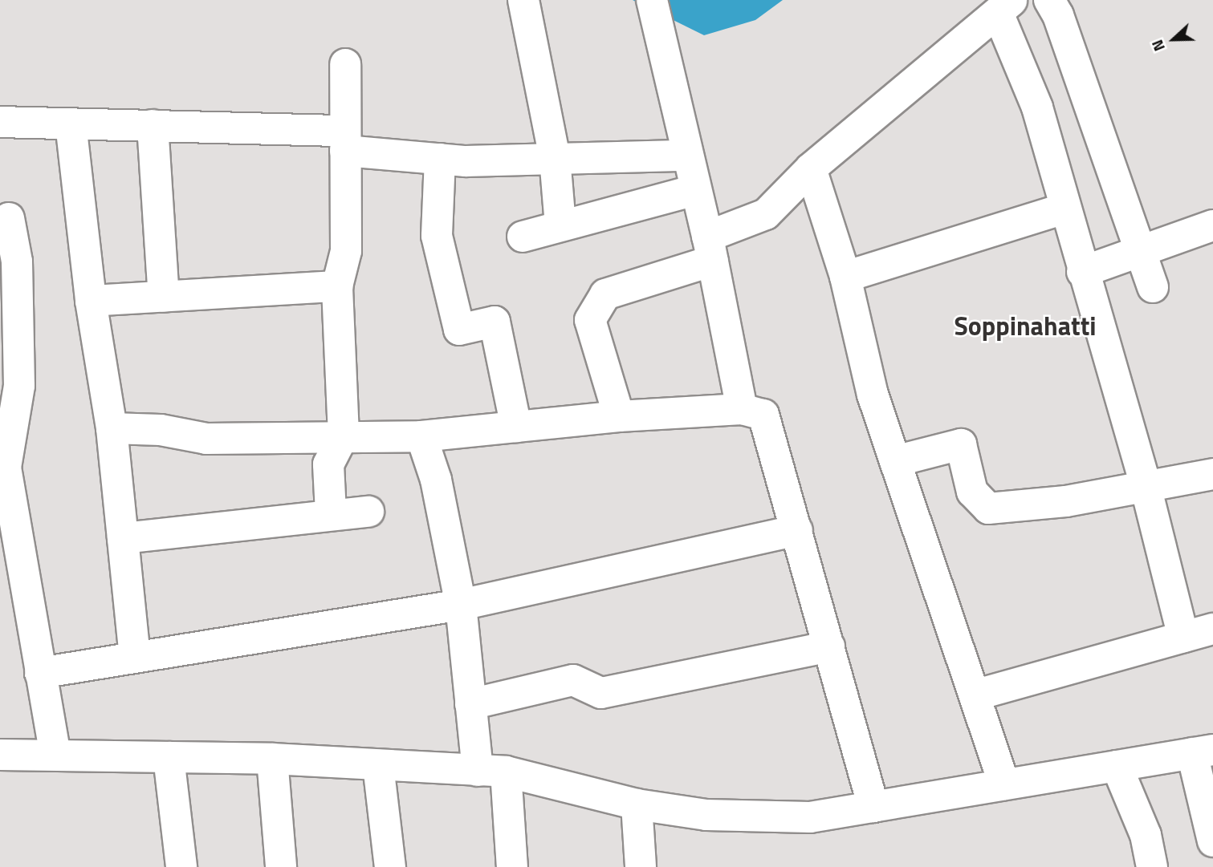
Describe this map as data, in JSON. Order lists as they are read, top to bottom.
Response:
{
  "districts": ["Soppinahatti"],
  "north": "left"
}
